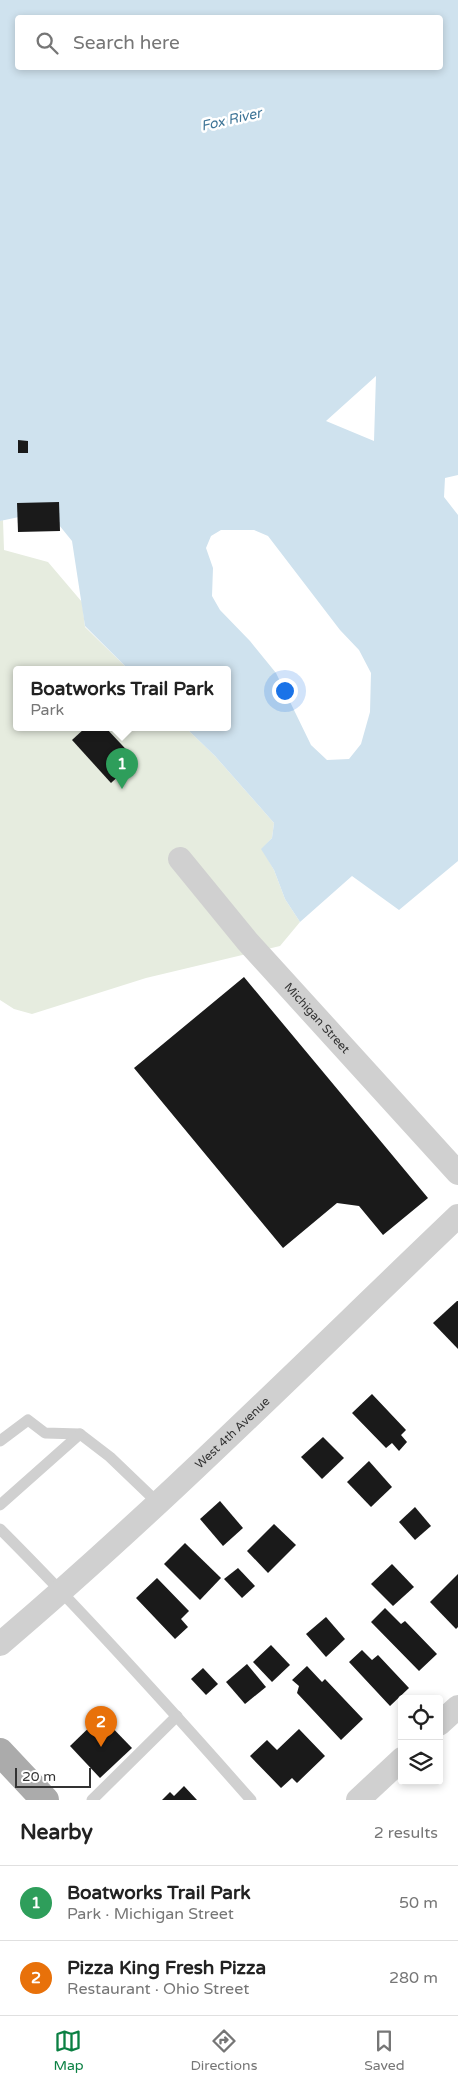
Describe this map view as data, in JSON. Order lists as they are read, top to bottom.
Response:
{
  "streets": {
    "street": ["Michigan Street", "West 4th Avenue"]
  },
  "water": ["Fox River"],
  "scale_bar": "20 m",
  "page": {
    "search": "Search here",
    "popup": ["Boatworks Trail Park", "Park"],
    "pins": ["1", "2"],
    "scale": "20 m",
    "heading": ["Nearby", "2 results"],
    "list": [
      {
        "mark": "1",
        "name": "Boatworks Trail Park",
        "note": "Park · Michigan Street",
        "value": "50 m"
      },
      {
        "mark": "2",
        "name": "Pizza King Fresh Pizza",
        "note": "Restaurant · Ohio Street",
        "value": "280 m"
      }
    ],
    "nav": ["Map", "Directions", "Saved"]
  }
}
